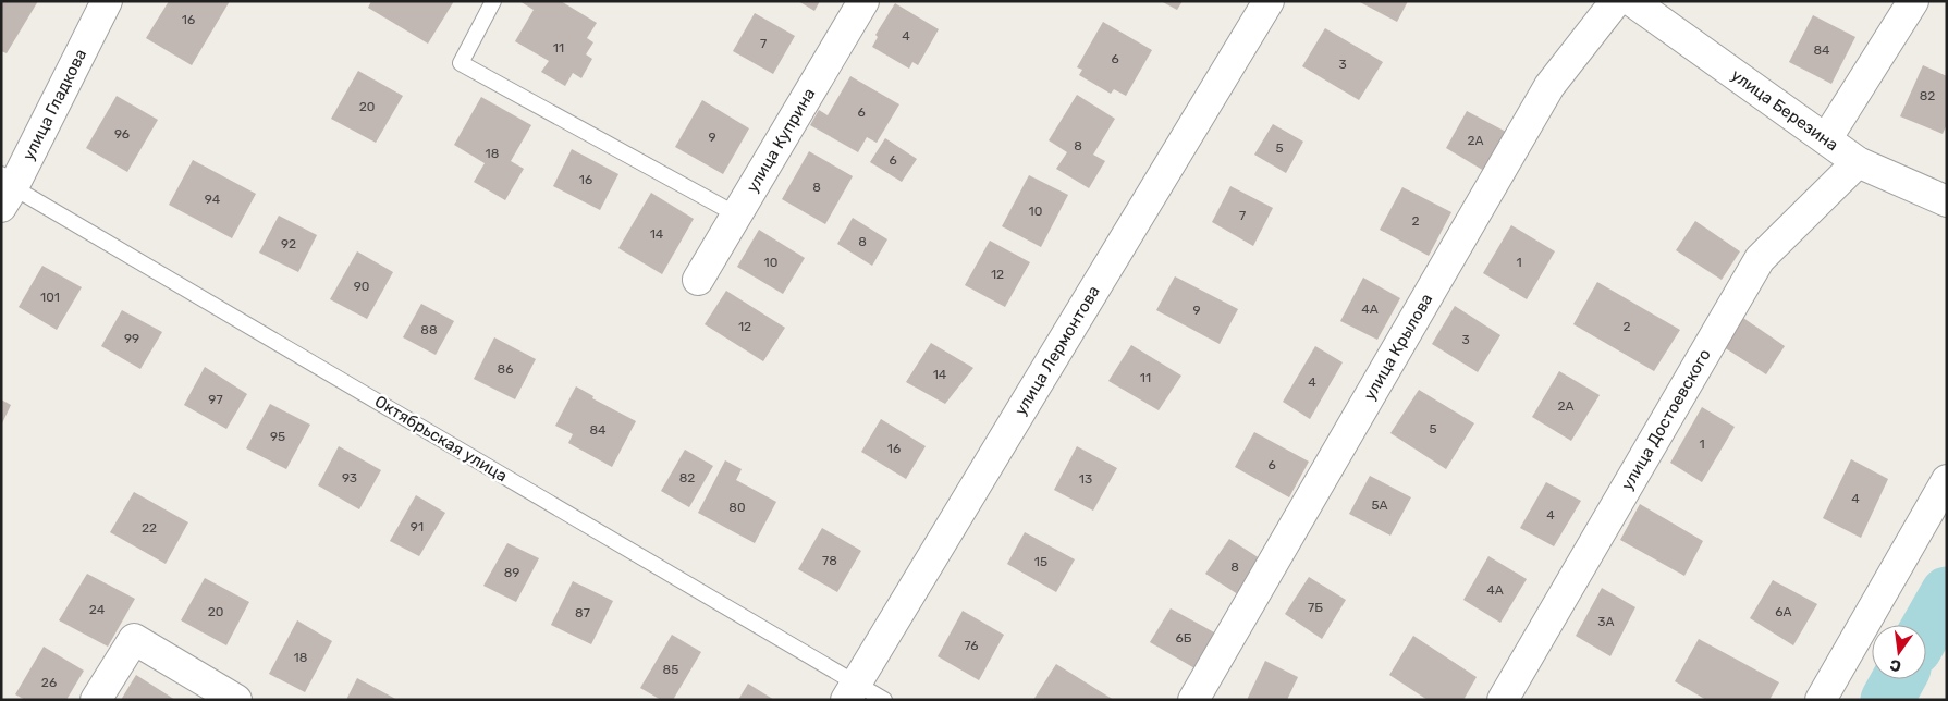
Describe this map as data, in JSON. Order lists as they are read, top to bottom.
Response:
{
  "streets": {
    "street": [
      "улица Гладкова",
      "улица Березина",
      "улица Куприна",
      "улица Крылова",
      "улица Лермонтова",
      "улица Достоевского"
    ],
    "lane": ["Октябрьская улица"]
  },
  "crossings": [
    ["улица Гладкова", "Октябрьская улица"],
    ["улица Березина", "улица Достоевского"],
    ["улица Лермонтова", "Октябрьская улица"]
  ],
  "house_numbers": [
    "16",
    "4",
    "7",
    "11",
    "84",
    "6",
    "3",
    "82",
    "20",
    "6",
    "96",
    "9",
    "2А",
    "8",
    "5",
    "18",
    "6",
    "16",
    "8",
    "94",
    "10",
    "7",
    "2",
    "14",
    "8",
    "92",
    "10",
    "1",
    "12",
    "90",
    "101",
    "4А",
    "9",
    "12",
    "2",
    "88",
    "99",
    "3",
    "86",
    "14",
    "11",
    "4",
    "97",
    "2А",
    "5",
    "84",
    "95",
    "1",
    "16",
    "6",
    "93",
    "82",
    "13",
    "4",
    "5А",
    "80",
    "4",
    "91",
    "22",
    "78",
    "15",
    "8",
    "89",
    "4А",
    "7Б",
    "24",
    "20",
    "6А",
    "87",
    "3А",
    "6Б",
    "76",
    "18",
    "85",
    "26"
  ],
  "north": "bottom"
}
